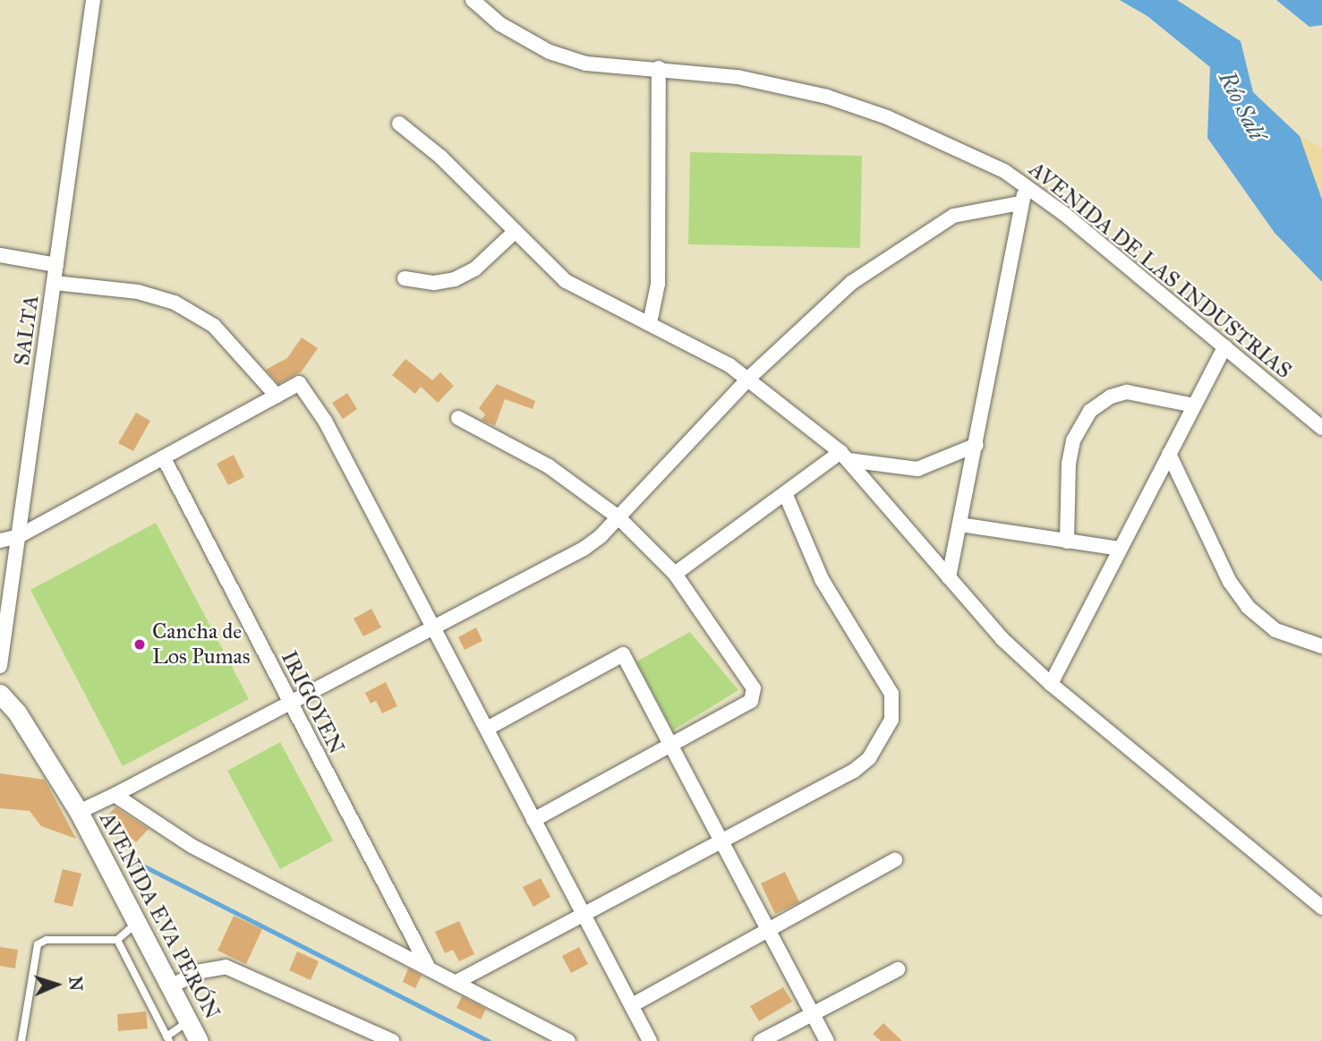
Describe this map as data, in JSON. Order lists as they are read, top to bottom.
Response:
{
  "streets": {
    "main road": ["AVENIDA EVA PERÓN"],
    "street": ["AVENIDA DE LAS INDUSTRIAS", "SALTA", "IRIGOYEN"]
  },
  "water": ["Río Salí"],
  "places": ["Cancha de Los Pumas"],
  "north": "right"
}
